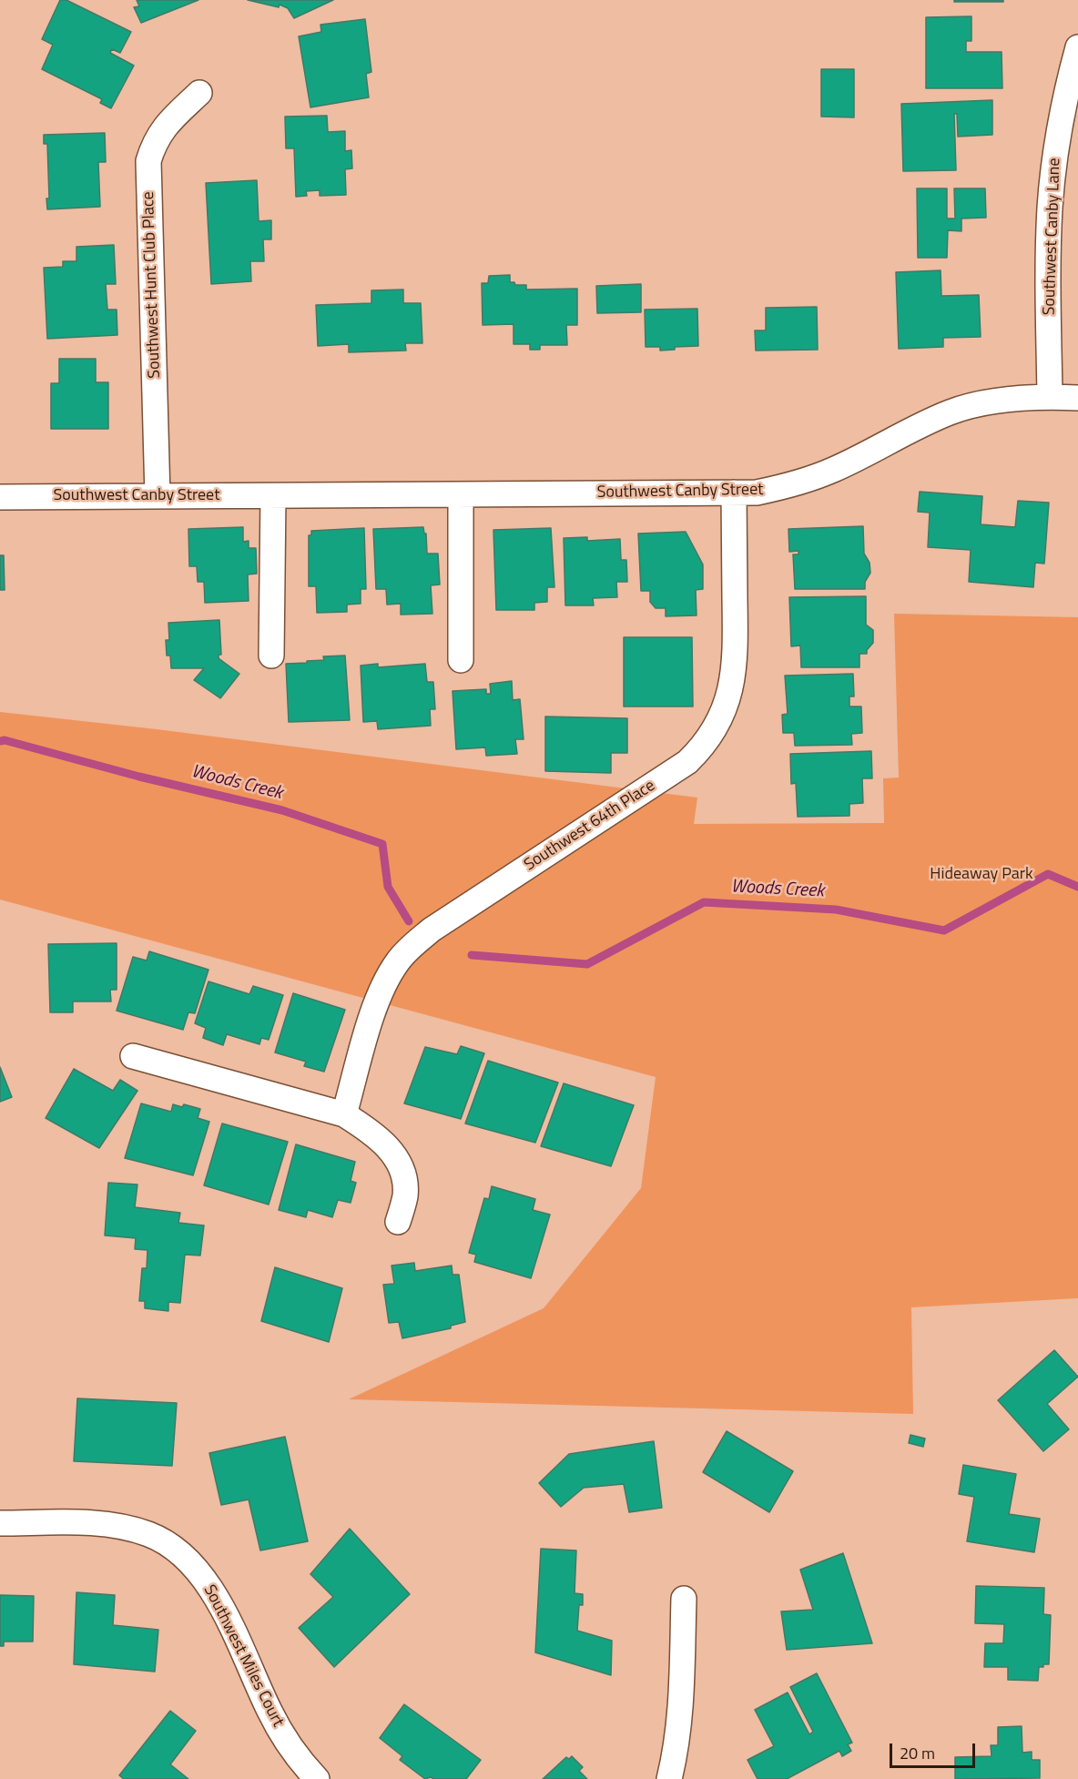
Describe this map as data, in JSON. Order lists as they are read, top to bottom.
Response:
{
  "streets": {
    "street": [
      "Southwest Canby Lane",
      "Southwest Hunt Club Place",
      "Southwest Canby Street",
      "Southwest 64th Place",
      "Southwest Miles Court"
    ]
  },
  "crossings": [
    ["Southwest Canby Lane", "Southwest Canby Street"],
    ["Southwest Hunt Club Place", "Southwest Canby Street"],
    ["Southwest Canby Street", "Southwest 64th Place"]
  ],
  "water": ["Woods Creek"],
  "parks": ["Hideaway Park"],
  "scale_bar": "20 m"
}
